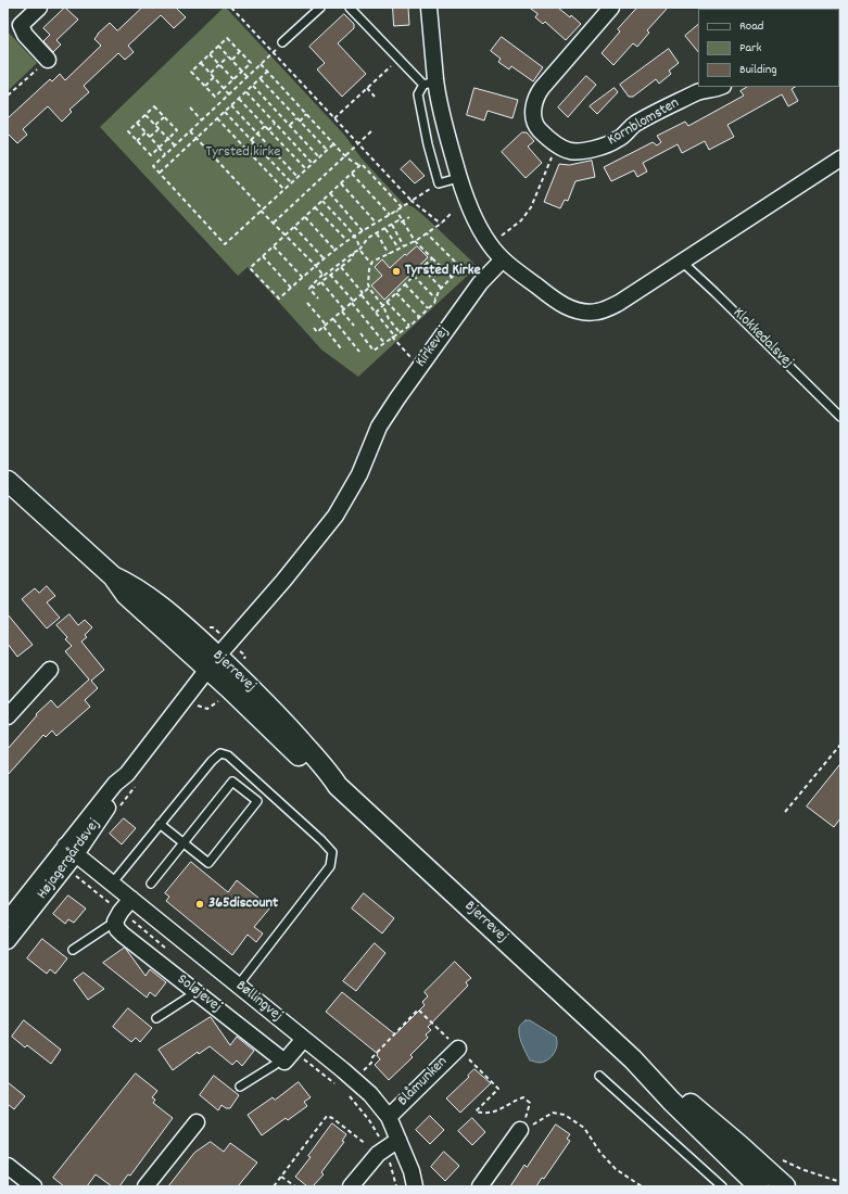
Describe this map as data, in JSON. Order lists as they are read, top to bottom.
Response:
{
  "streets": {
    "street": [
      "Kornblomsten",
      "Kirkevej",
      "Bjerrevej",
      "Højagergårdsvej",
      "Soløjevej",
      "Bøllingvej",
      "Blåmunken"
    ],
    "lane": ["Klokkedalsvej"]
  },
  "crossings": [
    ["Kirkevej", "Bjerrevej"],
    ["Kirkevej", "Højagergårdsvej"],
    ["Bjerrevej", "Højagergårdsvej"],
    ["Højagergårdsvej", "Bøllingvej"],
    ["Bøllingvej", "Blåmunken"]
  ],
  "parks": ["Tyrsted kirke"],
  "places": ["Tyrsted Kirke", "365discount"],
  "legend": ["Road", "Park", "Building"]
}
